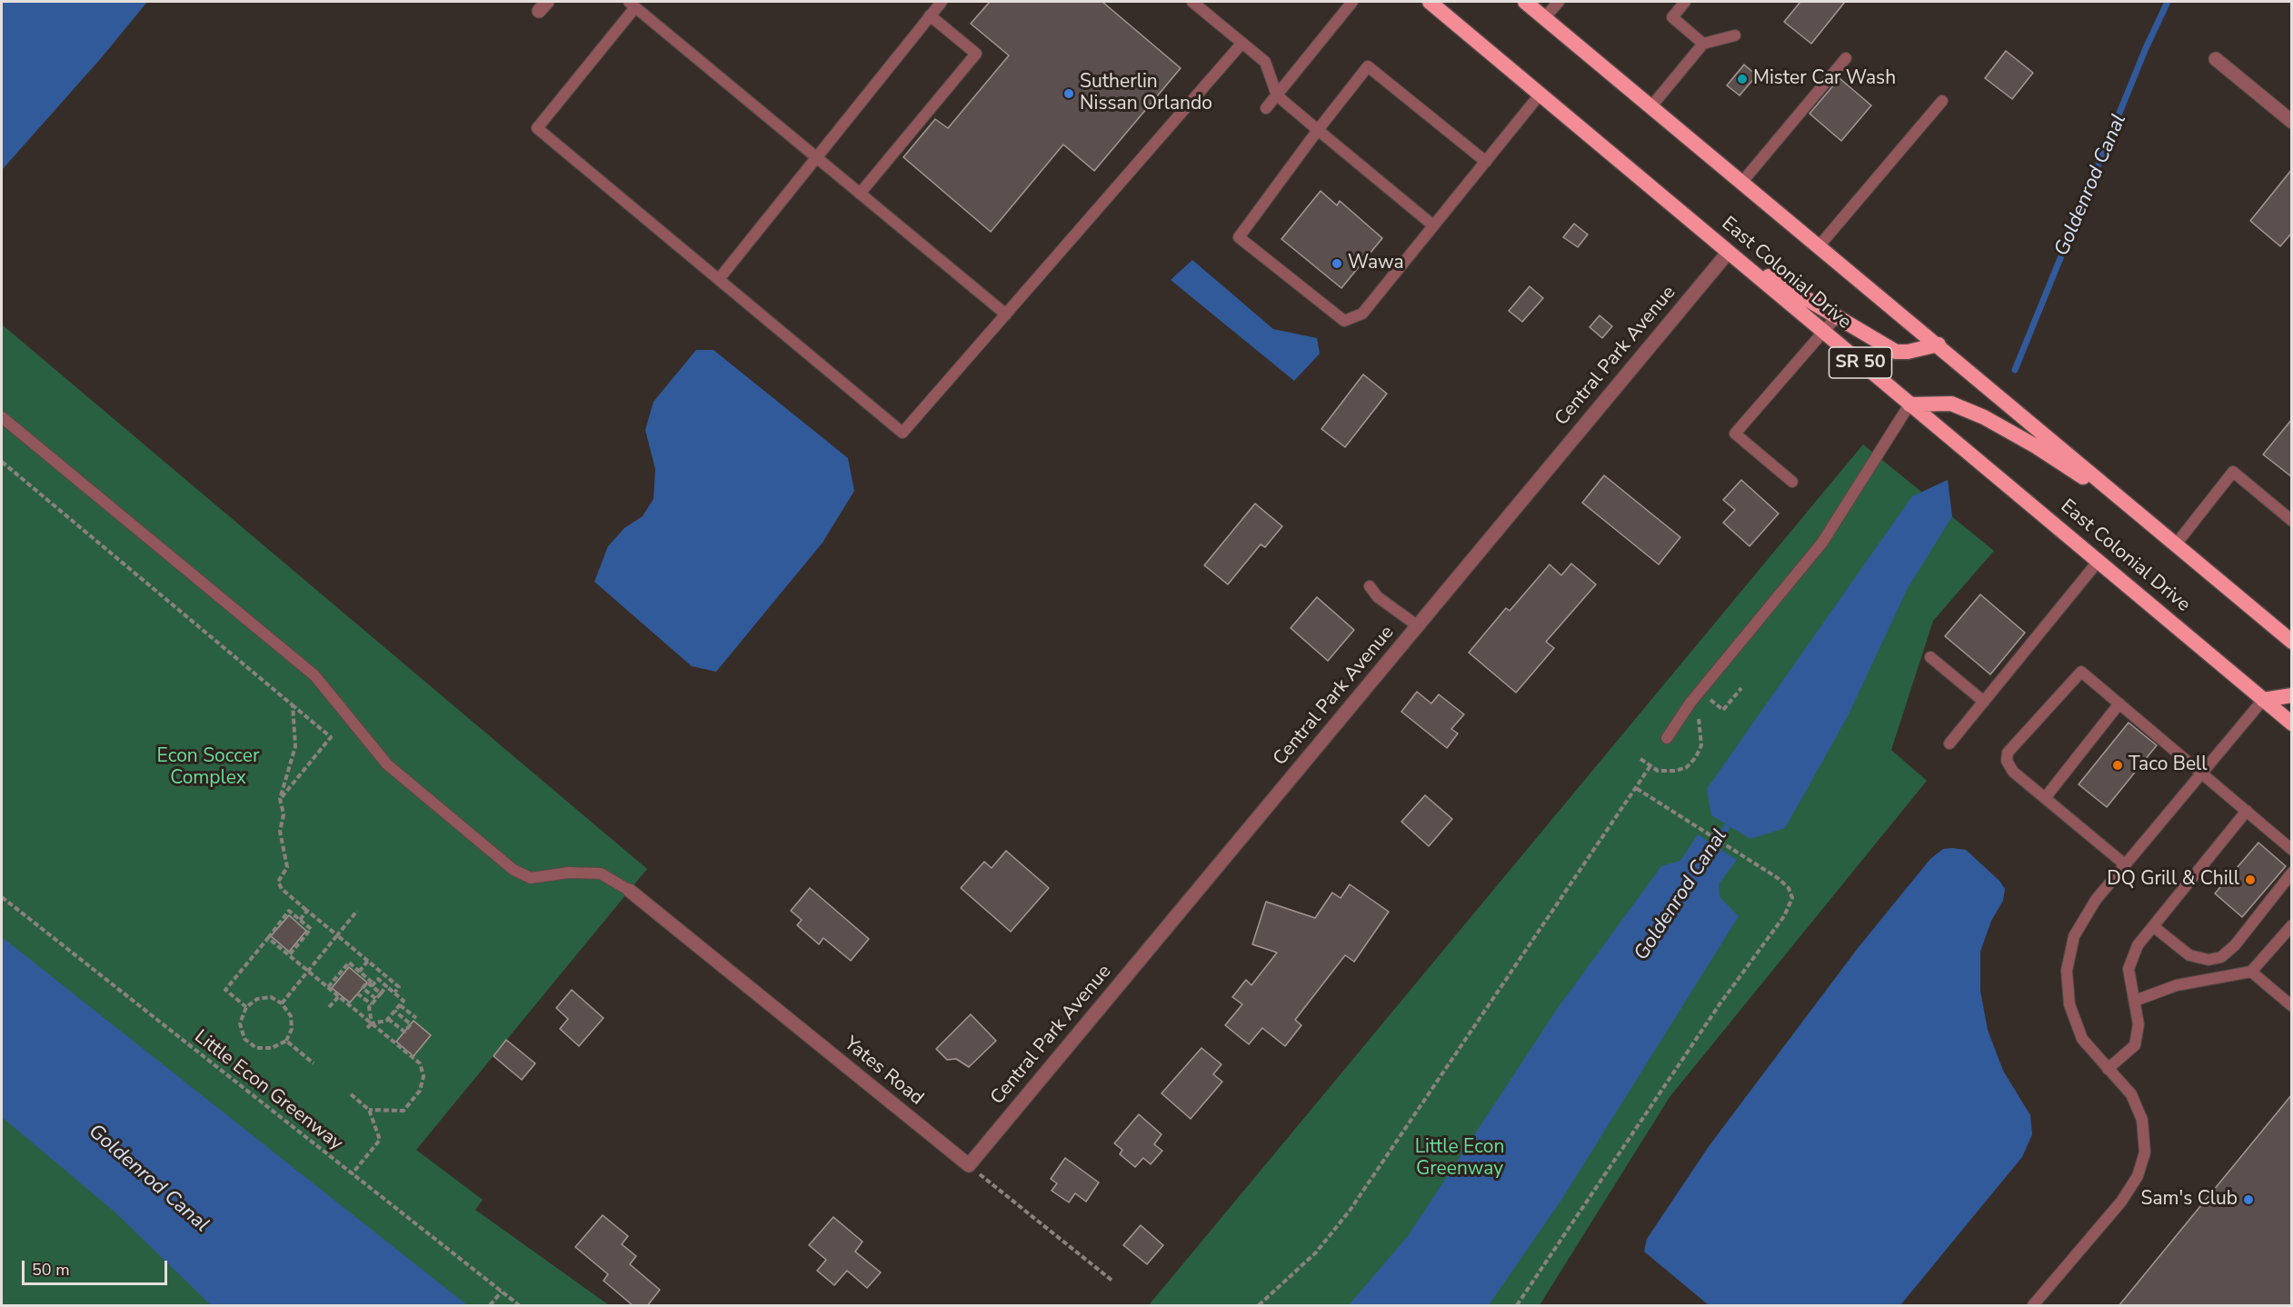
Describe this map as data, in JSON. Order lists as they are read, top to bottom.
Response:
{
  "streets": {
    "highway": ["East Colonial Drive", "SR 50"],
    "street": ["Central Park Avenue", "Yates Road"],
    "path": ["Little Econ Greenway"]
  },
  "crossings": [
    ["East Colonial Drive", "Central Park Avenue"],
    ["Central Park Avenue", "Yates Road"]
  ],
  "water": ["Goldenrod Canal"],
  "parks": ["Econ Soccer Complex", "Little Econ Greenway"],
  "places": [
    "Mister Car Wash",
    "Sutherlin Nissan Orlando",
    "Wawa",
    "Taco Bell",
    "DQ Grill & Chill",
    "Sam's Club"
  ],
  "scale_bar": "50 m"
}
